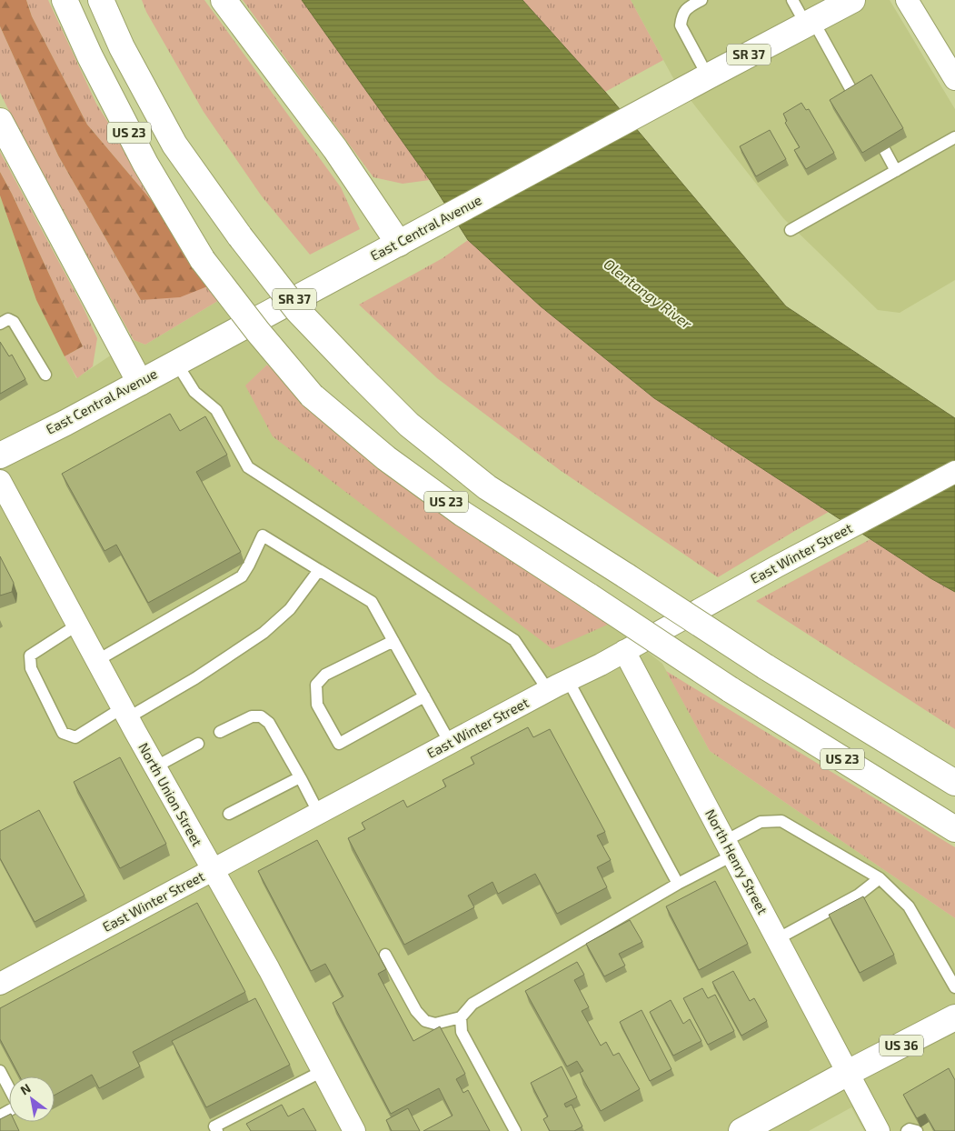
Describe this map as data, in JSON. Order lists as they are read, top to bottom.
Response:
{
  "streets": {
    "highway": [
      "SR 37",
      "US 23",
      "East Central Avenue",
      "US 36"
    ],
    "street": ["East Winter Street", "North Union Street", "North Henry Street"]
  },
  "crossings": [
    ["East Winter Street", "North Union Street"],
    ["East Winter Street", "North Henry Street"],
    ["North Henry Street", "US 36"]
  ],
  "water": ["Olentangy River"],
  "north": "top left"
}
